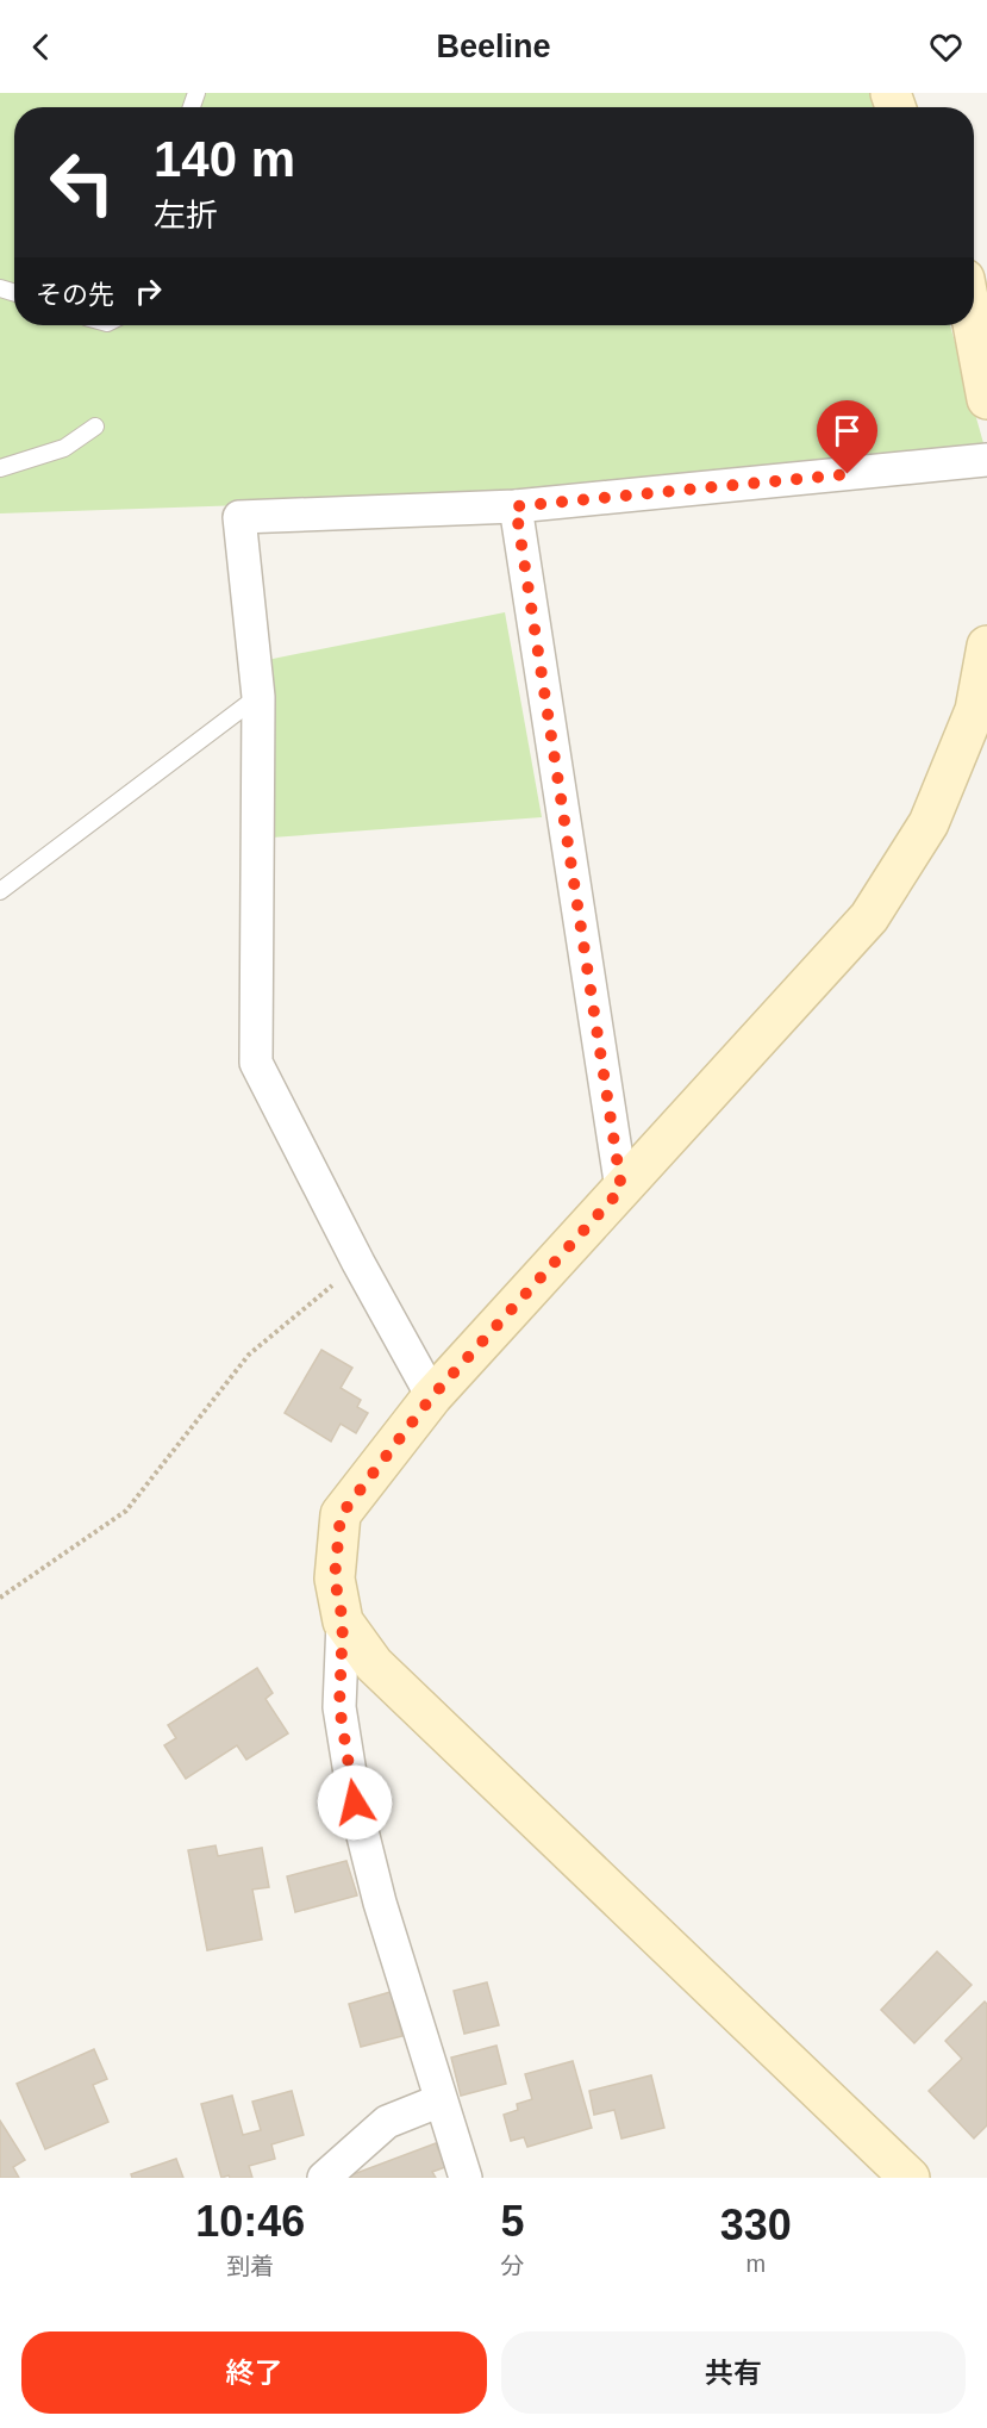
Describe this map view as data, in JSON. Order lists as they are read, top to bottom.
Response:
{
  "page": {
    "header": "Beeline",
    "turn": ["140 m", "左折"],
    "then": "その先",
    "eta": [
      "10:46",
      "到着",
      "5",
      "分",
      "330",
      "m"
    ],
    "buttons": ["終了", "共有"]
  }
}
